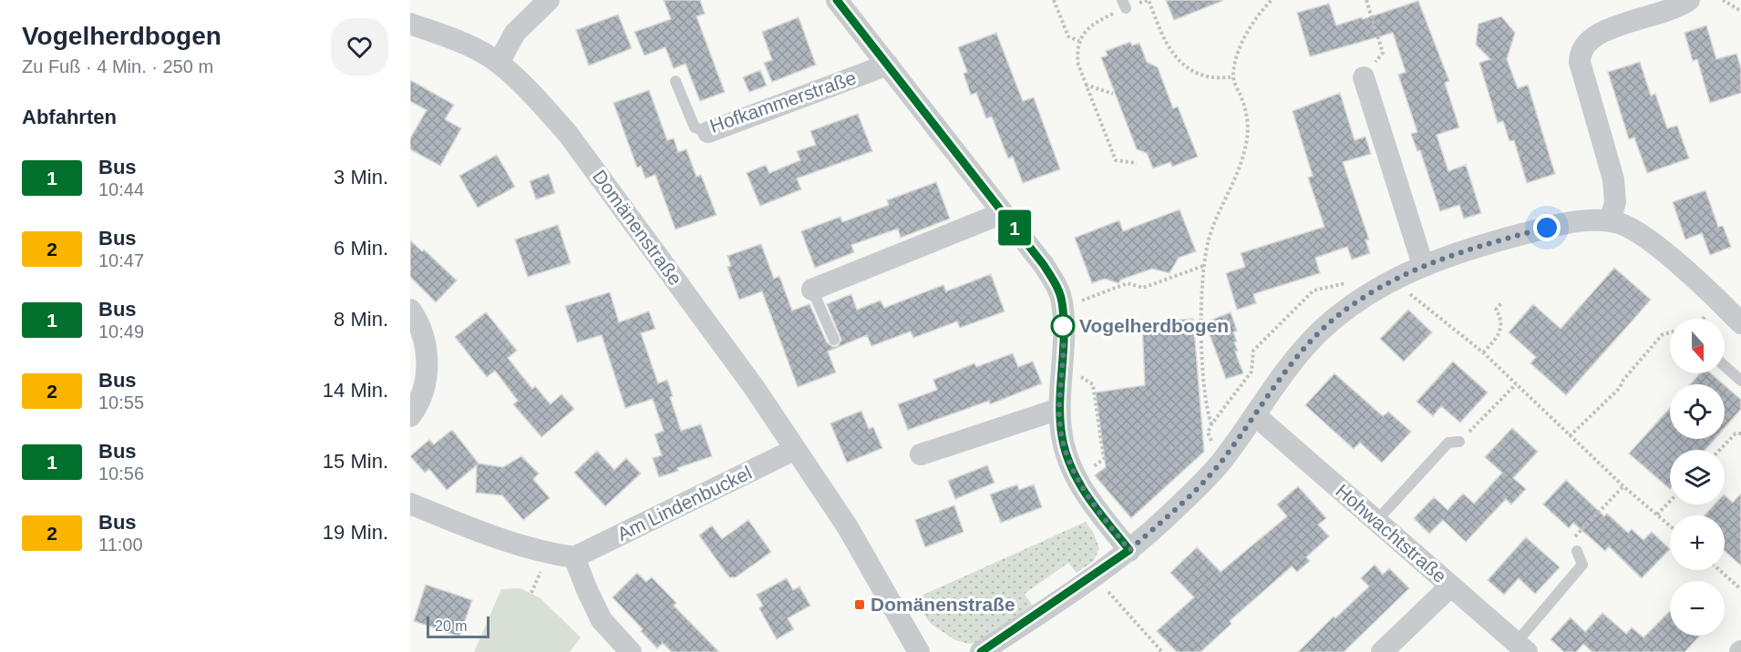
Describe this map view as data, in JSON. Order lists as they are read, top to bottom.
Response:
{
  "streets": {
    "street": [
      "Hofkammerstraße",
      "Domänenstraße",
      "Am Lindenbuckel",
      "Hohwachtstraße"
    ]
  },
  "crossings": [
    ["Domänenstraße", "Am Lindenbuckel"]
  ],
  "places": {
    "other": ["Vogelherdbogen"],
    "transit": ["Domänenstraße"]
  },
  "lines": ["bus line 1"],
  "scale_bar": "20 m",
  "north": "bottom",
  "page": {
    "heading": [
      ["Vogelherdbogen", "Zu Fuß · 4 Min. · 250 m"],
      "Abfahrten"
    ],
    "on_map": "1",
    "list": [
      {
        "mark": "1",
        "name": "Bus",
        "note": "10:44",
        "value": "3 Min."
      },
      {
        "mark": "2",
        "name": "Bus",
        "note": "10:47",
        "value": "6 Min."
      },
      {
        "mark": "1",
        "name": "Bus",
        "note": "10:49",
        "value": "8 Min."
      },
      {
        "mark": "2",
        "name": "Bus",
        "note": "10:55",
        "value": "14 Min."
      },
      {
        "mark": "1",
        "name": "Bus",
        "note": "10:56",
        "value": "15 Min."
      },
      {
        "mark": "2",
        "name": "Bus",
        "note": "11:00",
        "value": "19 Min."
      }
    ],
    "map_buttons": ["+", "−"],
    "scale": "20 m"
  }
}
